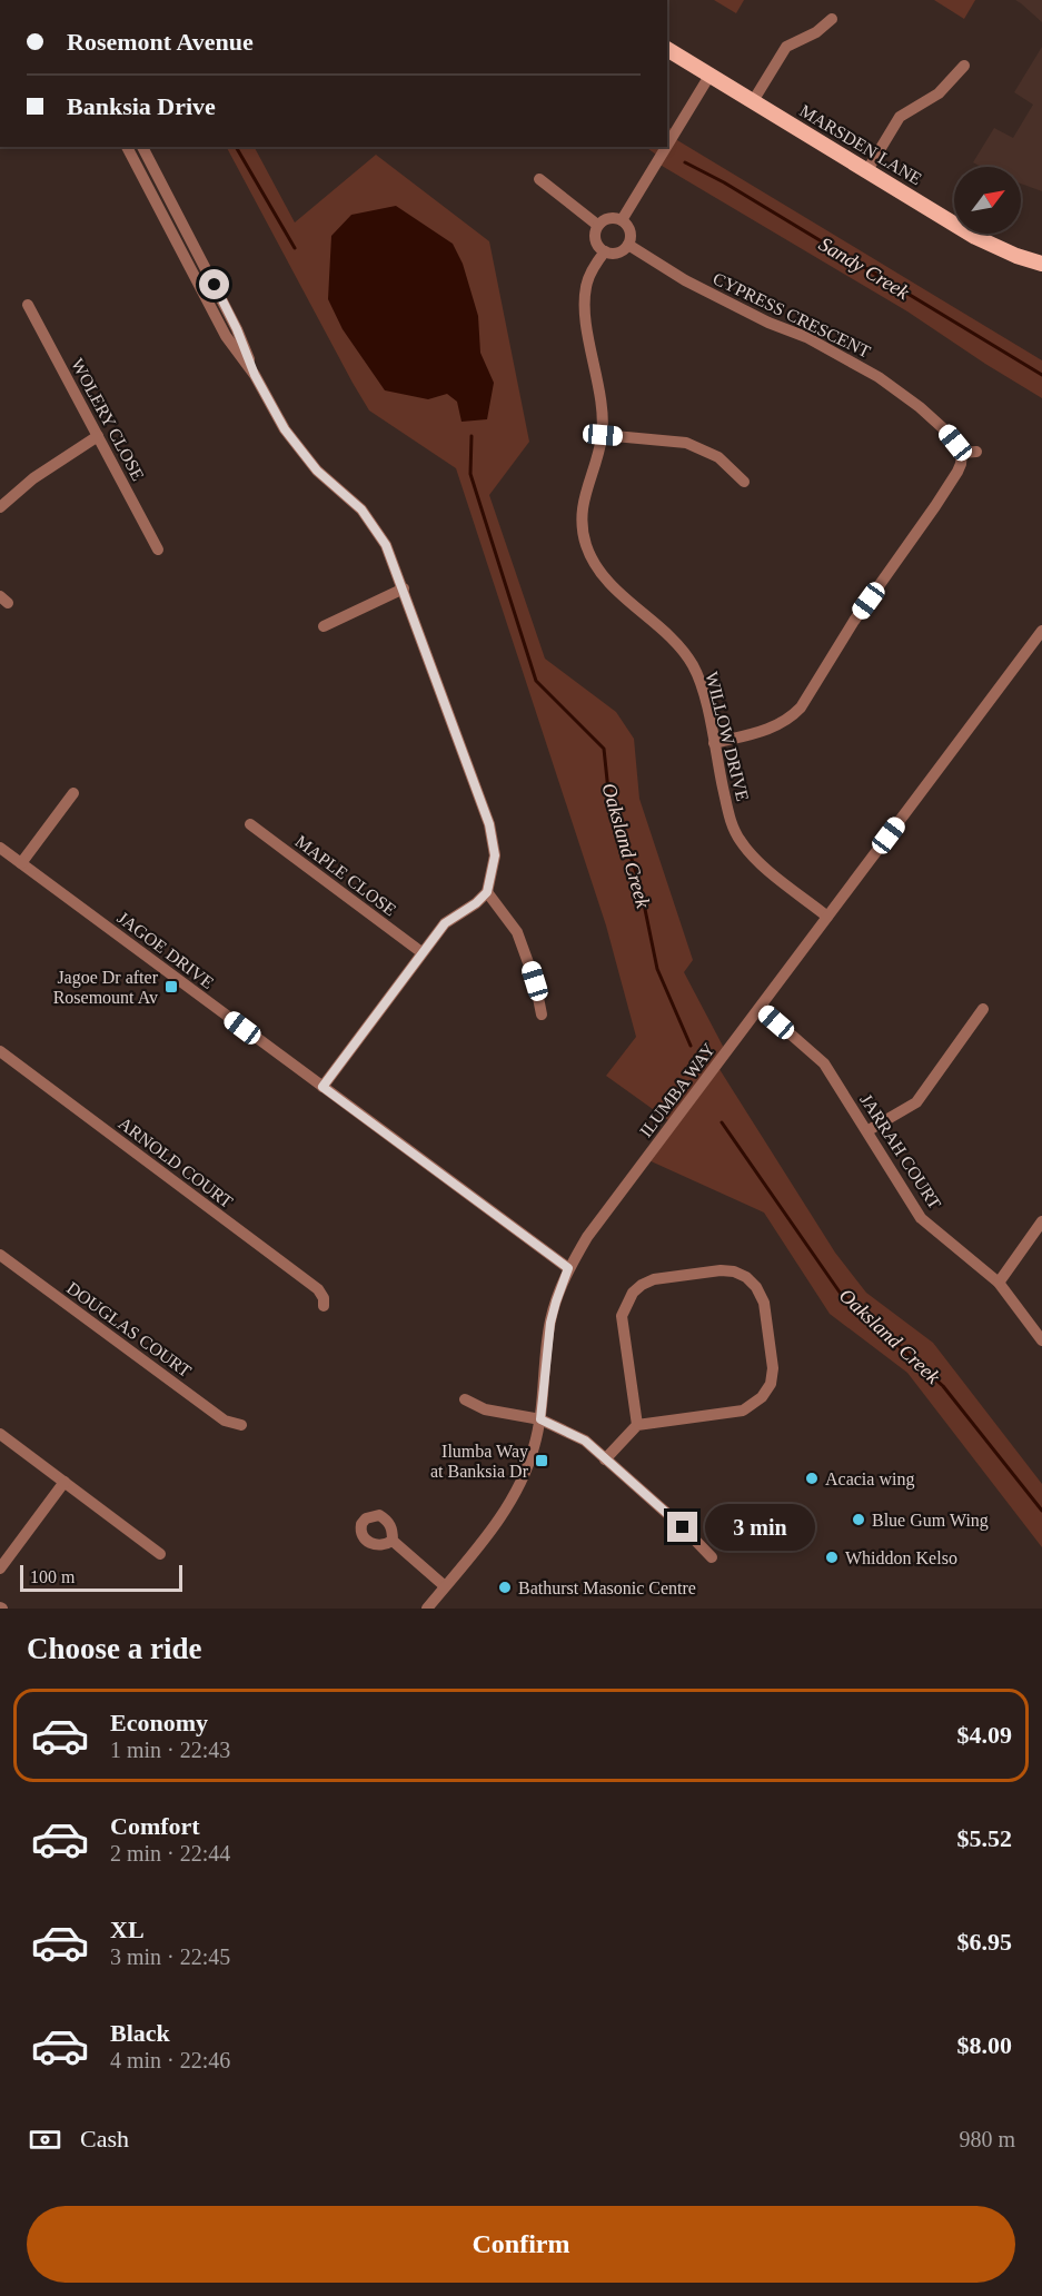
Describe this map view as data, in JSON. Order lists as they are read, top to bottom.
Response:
{
  "streets": {
    "main road": ["MARSDEN LANE"],
    "street": [
      "CYPRESS CRESCENT",
      "WOLERY CLOSE",
      "WILLOW DRIVE",
      "MAPLE CLOSE",
      "JAGOE DRIVE",
      "ILUMBA WAY",
      "JARRAH COURT",
      "ARNOLD COURT",
      "DOUGLAS COURT"
    ]
  },
  "crossings": [
    ["CYPRESS CRESCENT", "WILLOW DRIVE"],
    ["WILLOW DRIVE", "ILUMBA WAY"],
    ["JAGOE DRIVE", "ILUMBA WAY"],
    ["ILUMBA WAY", "JARRAH COURT"]
  ],
  "water": ["Sandy Creek", "Oaksland Creek"],
  "places": {
    "transit": ["Jagoe Dr after Rosemount Av", "Ilumba Way at Banksia Dr"],
    "other": [
      "Acacia wing",
      "Blue Gum Wing",
      "Whiddon Kelso",
      "Bathurst Masonic Centre"
    ]
  },
  "scale_bar": "100 m",
  "north": "top right",
  "page": {
    "banner": ["Rosemont Avenue", "Banksia Drive"],
    "bubble": "3 min",
    "scale": "100 m",
    "heading": "Choose a ride",
    "list": [
      {
        "name": "Economy",
        "note": "1 min · 22:43",
        "value": "$4.09"
      },
      {
        "name": "Comfort",
        "note": "2 min · 22:44",
        "value": "$5.52"
      },
      {
        "name": "XL",
        "note": "3 min · 22:45",
        "value": "$6.95"
      },
      {
        "name": "Black",
        "note": "4 min · 22:46",
        "value": "$8.00"
      }
    ],
    "pay": ["Cash", "980 m"],
    "buttons": "Confirm"
  }
}
